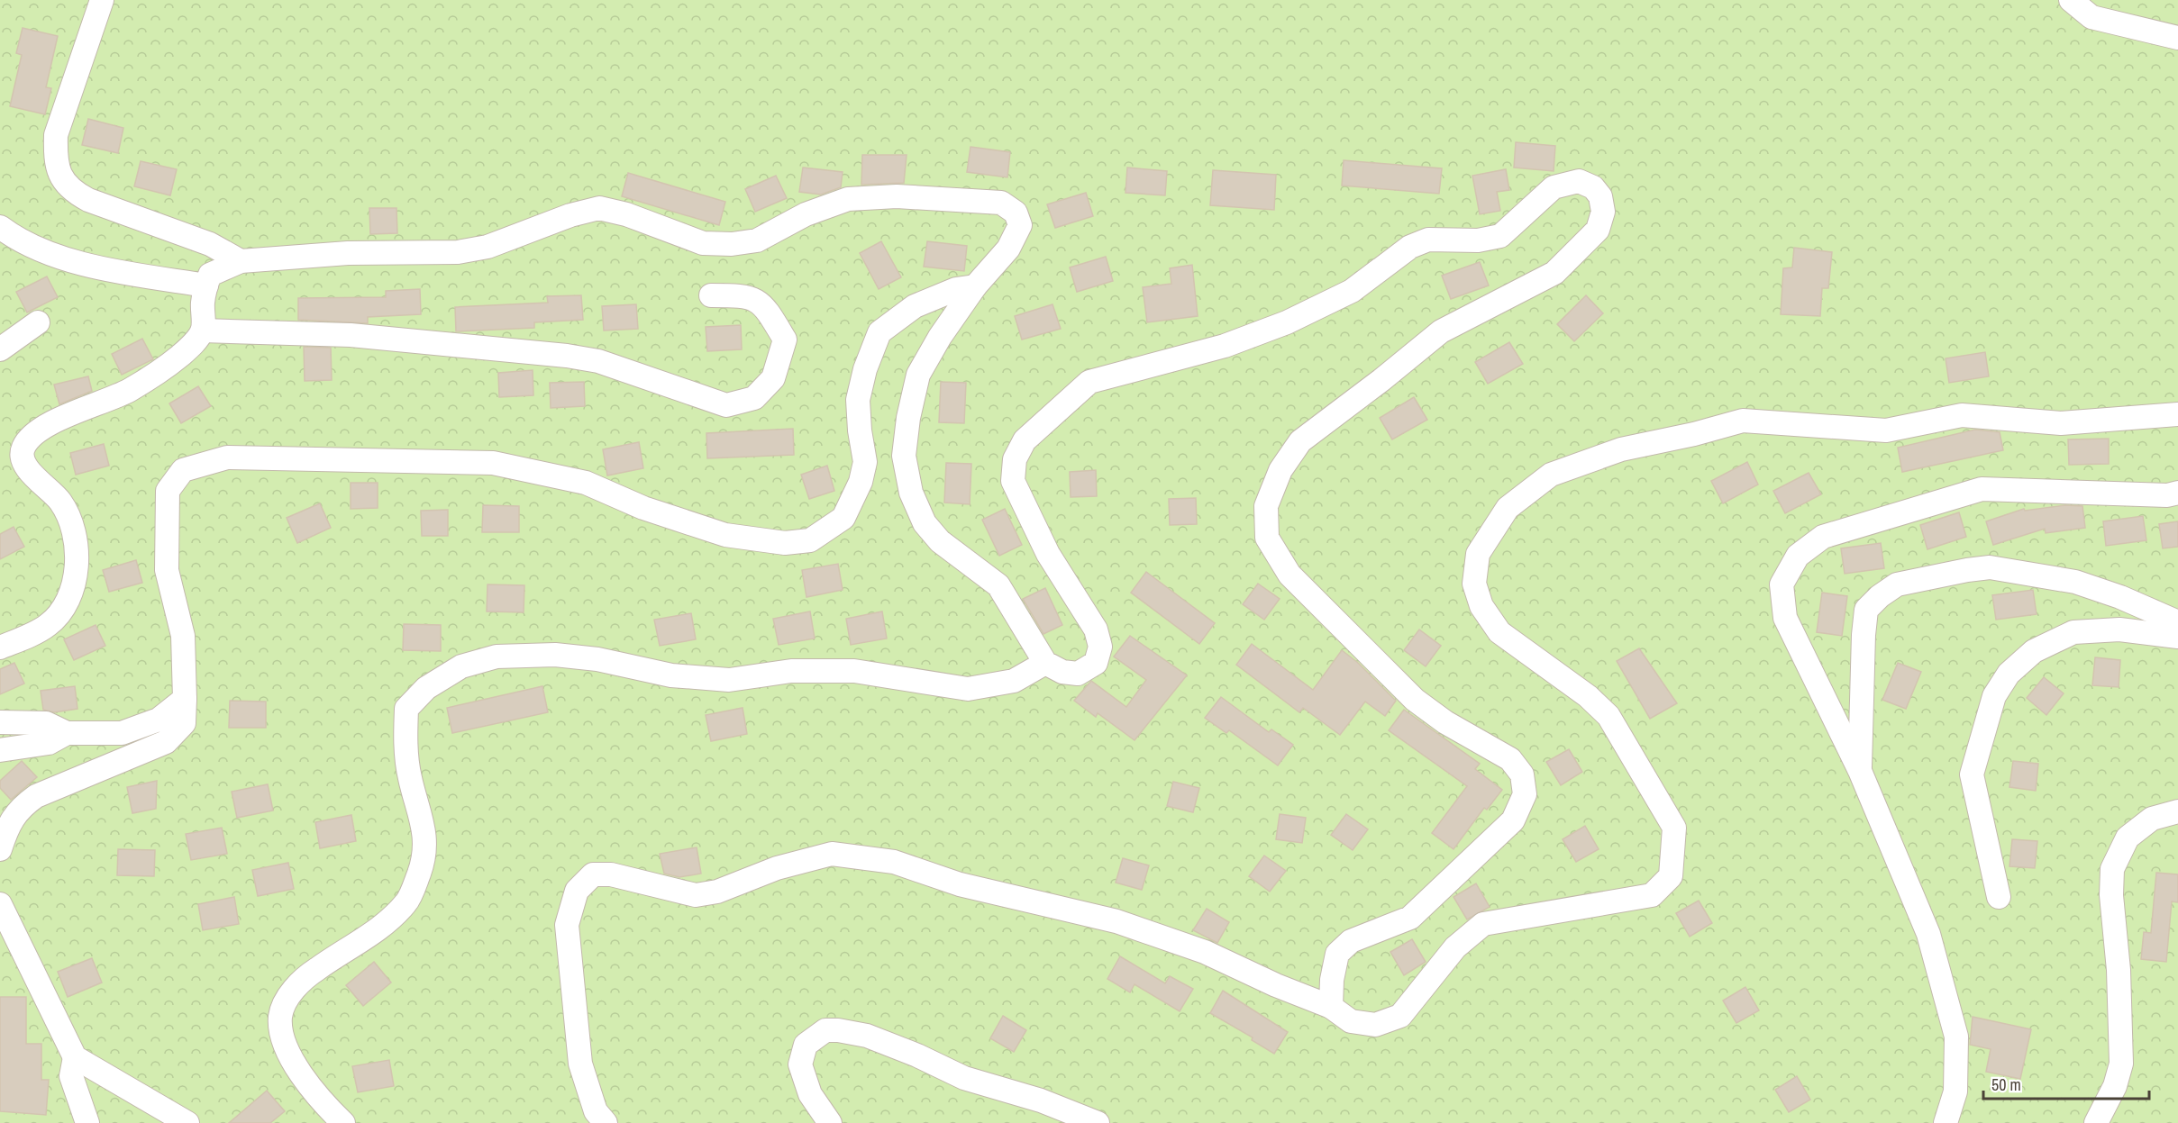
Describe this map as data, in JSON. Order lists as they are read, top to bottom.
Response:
{
  "scale_bar": "50 m"
}
